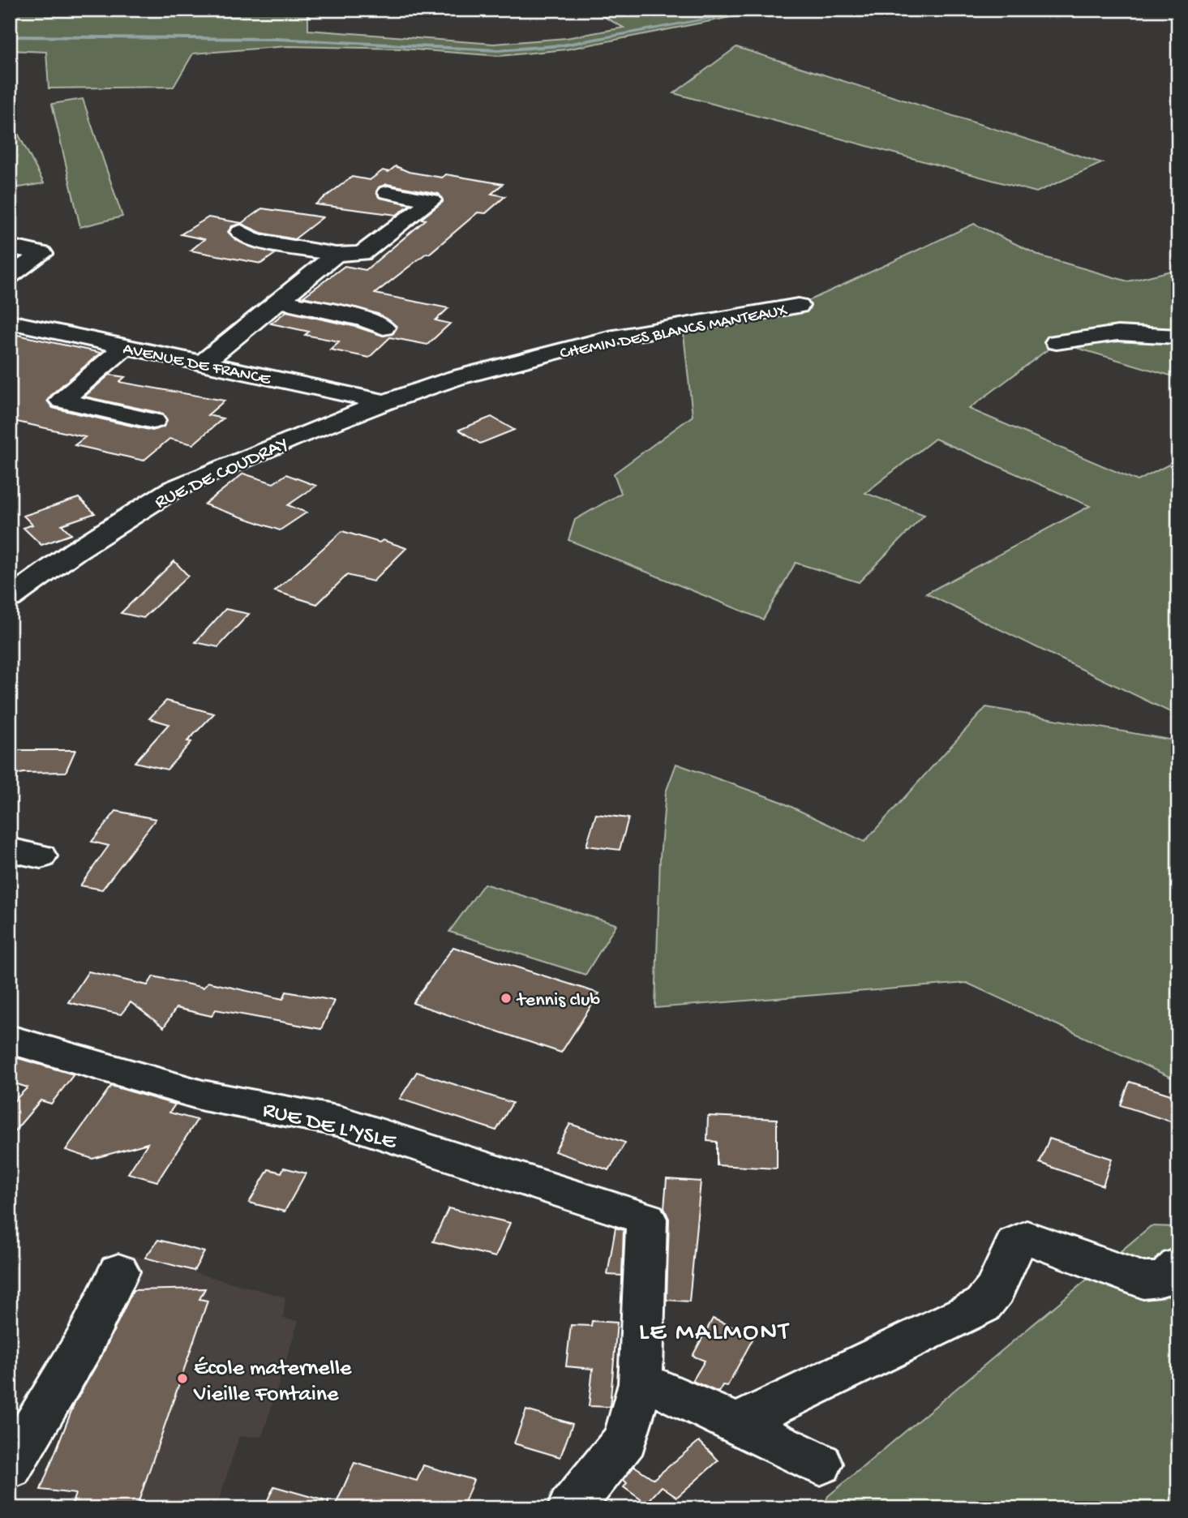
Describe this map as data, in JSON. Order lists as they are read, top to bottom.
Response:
{
  "streets": {
    "street": [
      "CHEMIN DES BLANCS MANTEAUX",
      "AVENUE DE FRANCE",
      "RUE DE COUDRAY",
      "RUE DE L'YSLE"
    ]
  },
  "crossings": [
    ["CHEMIN DES BLANCS MANTEAUX", "AVENUE DE FRANCE"],
    ["CHEMIN DES BLANCS MANTEAUX", "RUE DE COUDRAY"],
    ["AVENUE DE FRANCE", "RUE DE COUDRAY"]
  ],
  "districts": ["LE MALMONT"],
  "places": ["tennis club", "École maternelle Vieille Fontaine"]
}
